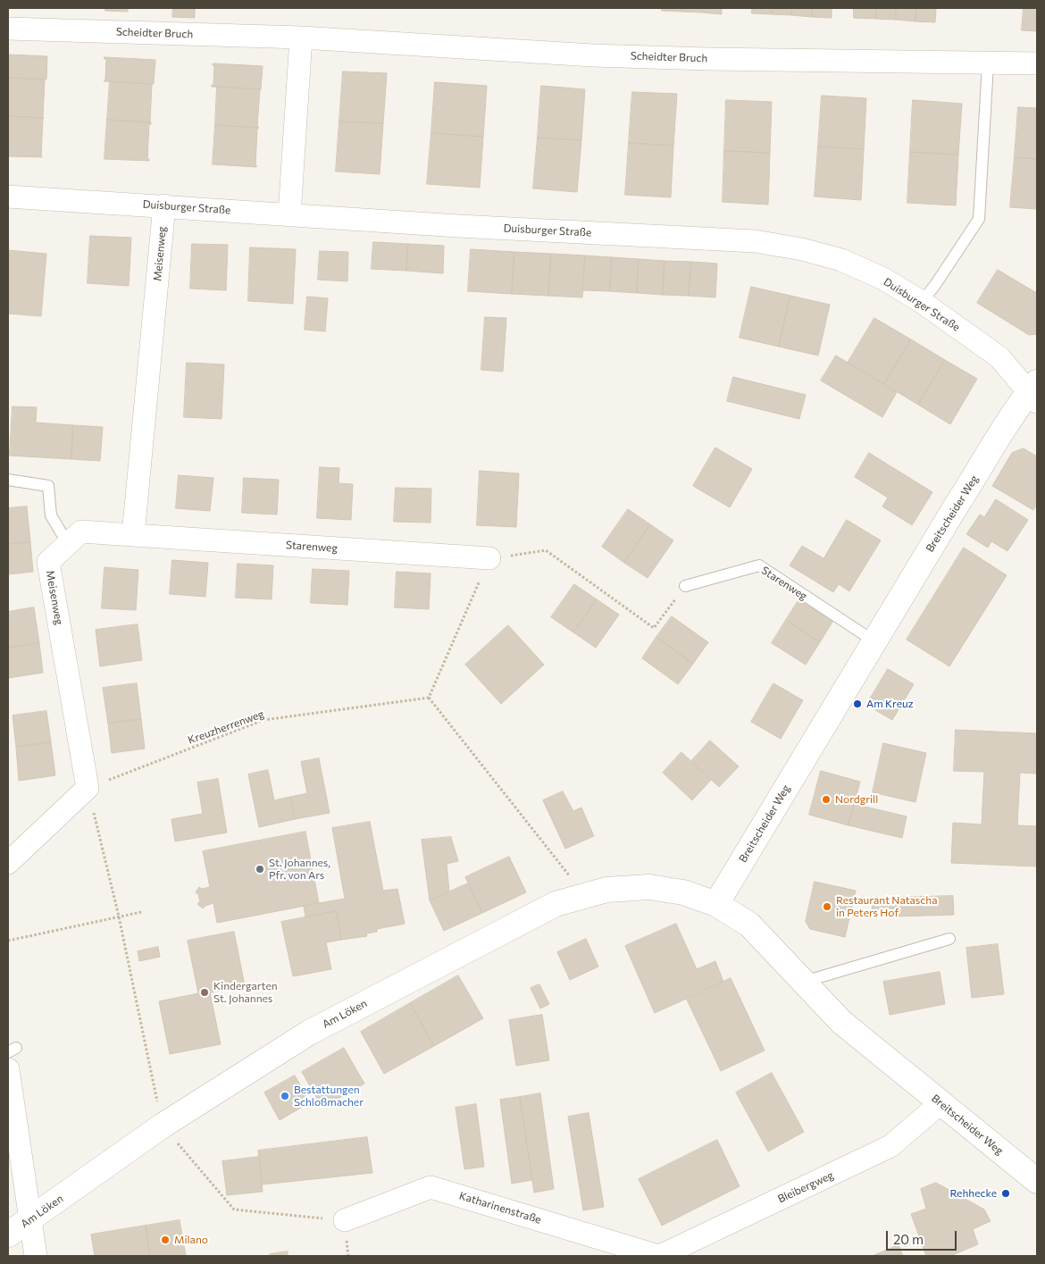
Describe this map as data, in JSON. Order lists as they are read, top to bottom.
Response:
{
  "streets": {
    "street": [
      "Scheidter Bruch",
      "Duisburger Straße",
      "Meisenweg",
      "Breitscheider Weg",
      "Starenweg",
      "Am Löken",
      "Bleibergweg",
      "Katharinenstraße"
    ],
    "path": ["Kreuzherrenweg"]
  },
  "crossings": [
    ["Duisburger Straße", "Meisenweg"],
    ["Duisburger Straße", "Breitscheider Weg"],
    ["Meisenweg", "Starenweg"],
    ["Meisenweg", "Kreuzherrenweg"],
    ["Breitscheider Weg", "Starenweg"],
    ["Breitscheider Weg", "Am Löken"],
    ["Breitscheider Weg", "Bleibergweg"],
    ["Bleibergweg", "Katharinenstraße"]
  ],
  "places": [
    "Am Kreuz",
    "Nordgrill",
    "St. Johannes, Pfr. von Ars",
    "Restaurant Natascha in Peters Hof",
    "Kindergarten St. Johannes",
    "Bestattungen Schloßmacher",
    "Rehhecke",
    "Milano"
  ],
  "scale_bar": "20 m"
}
